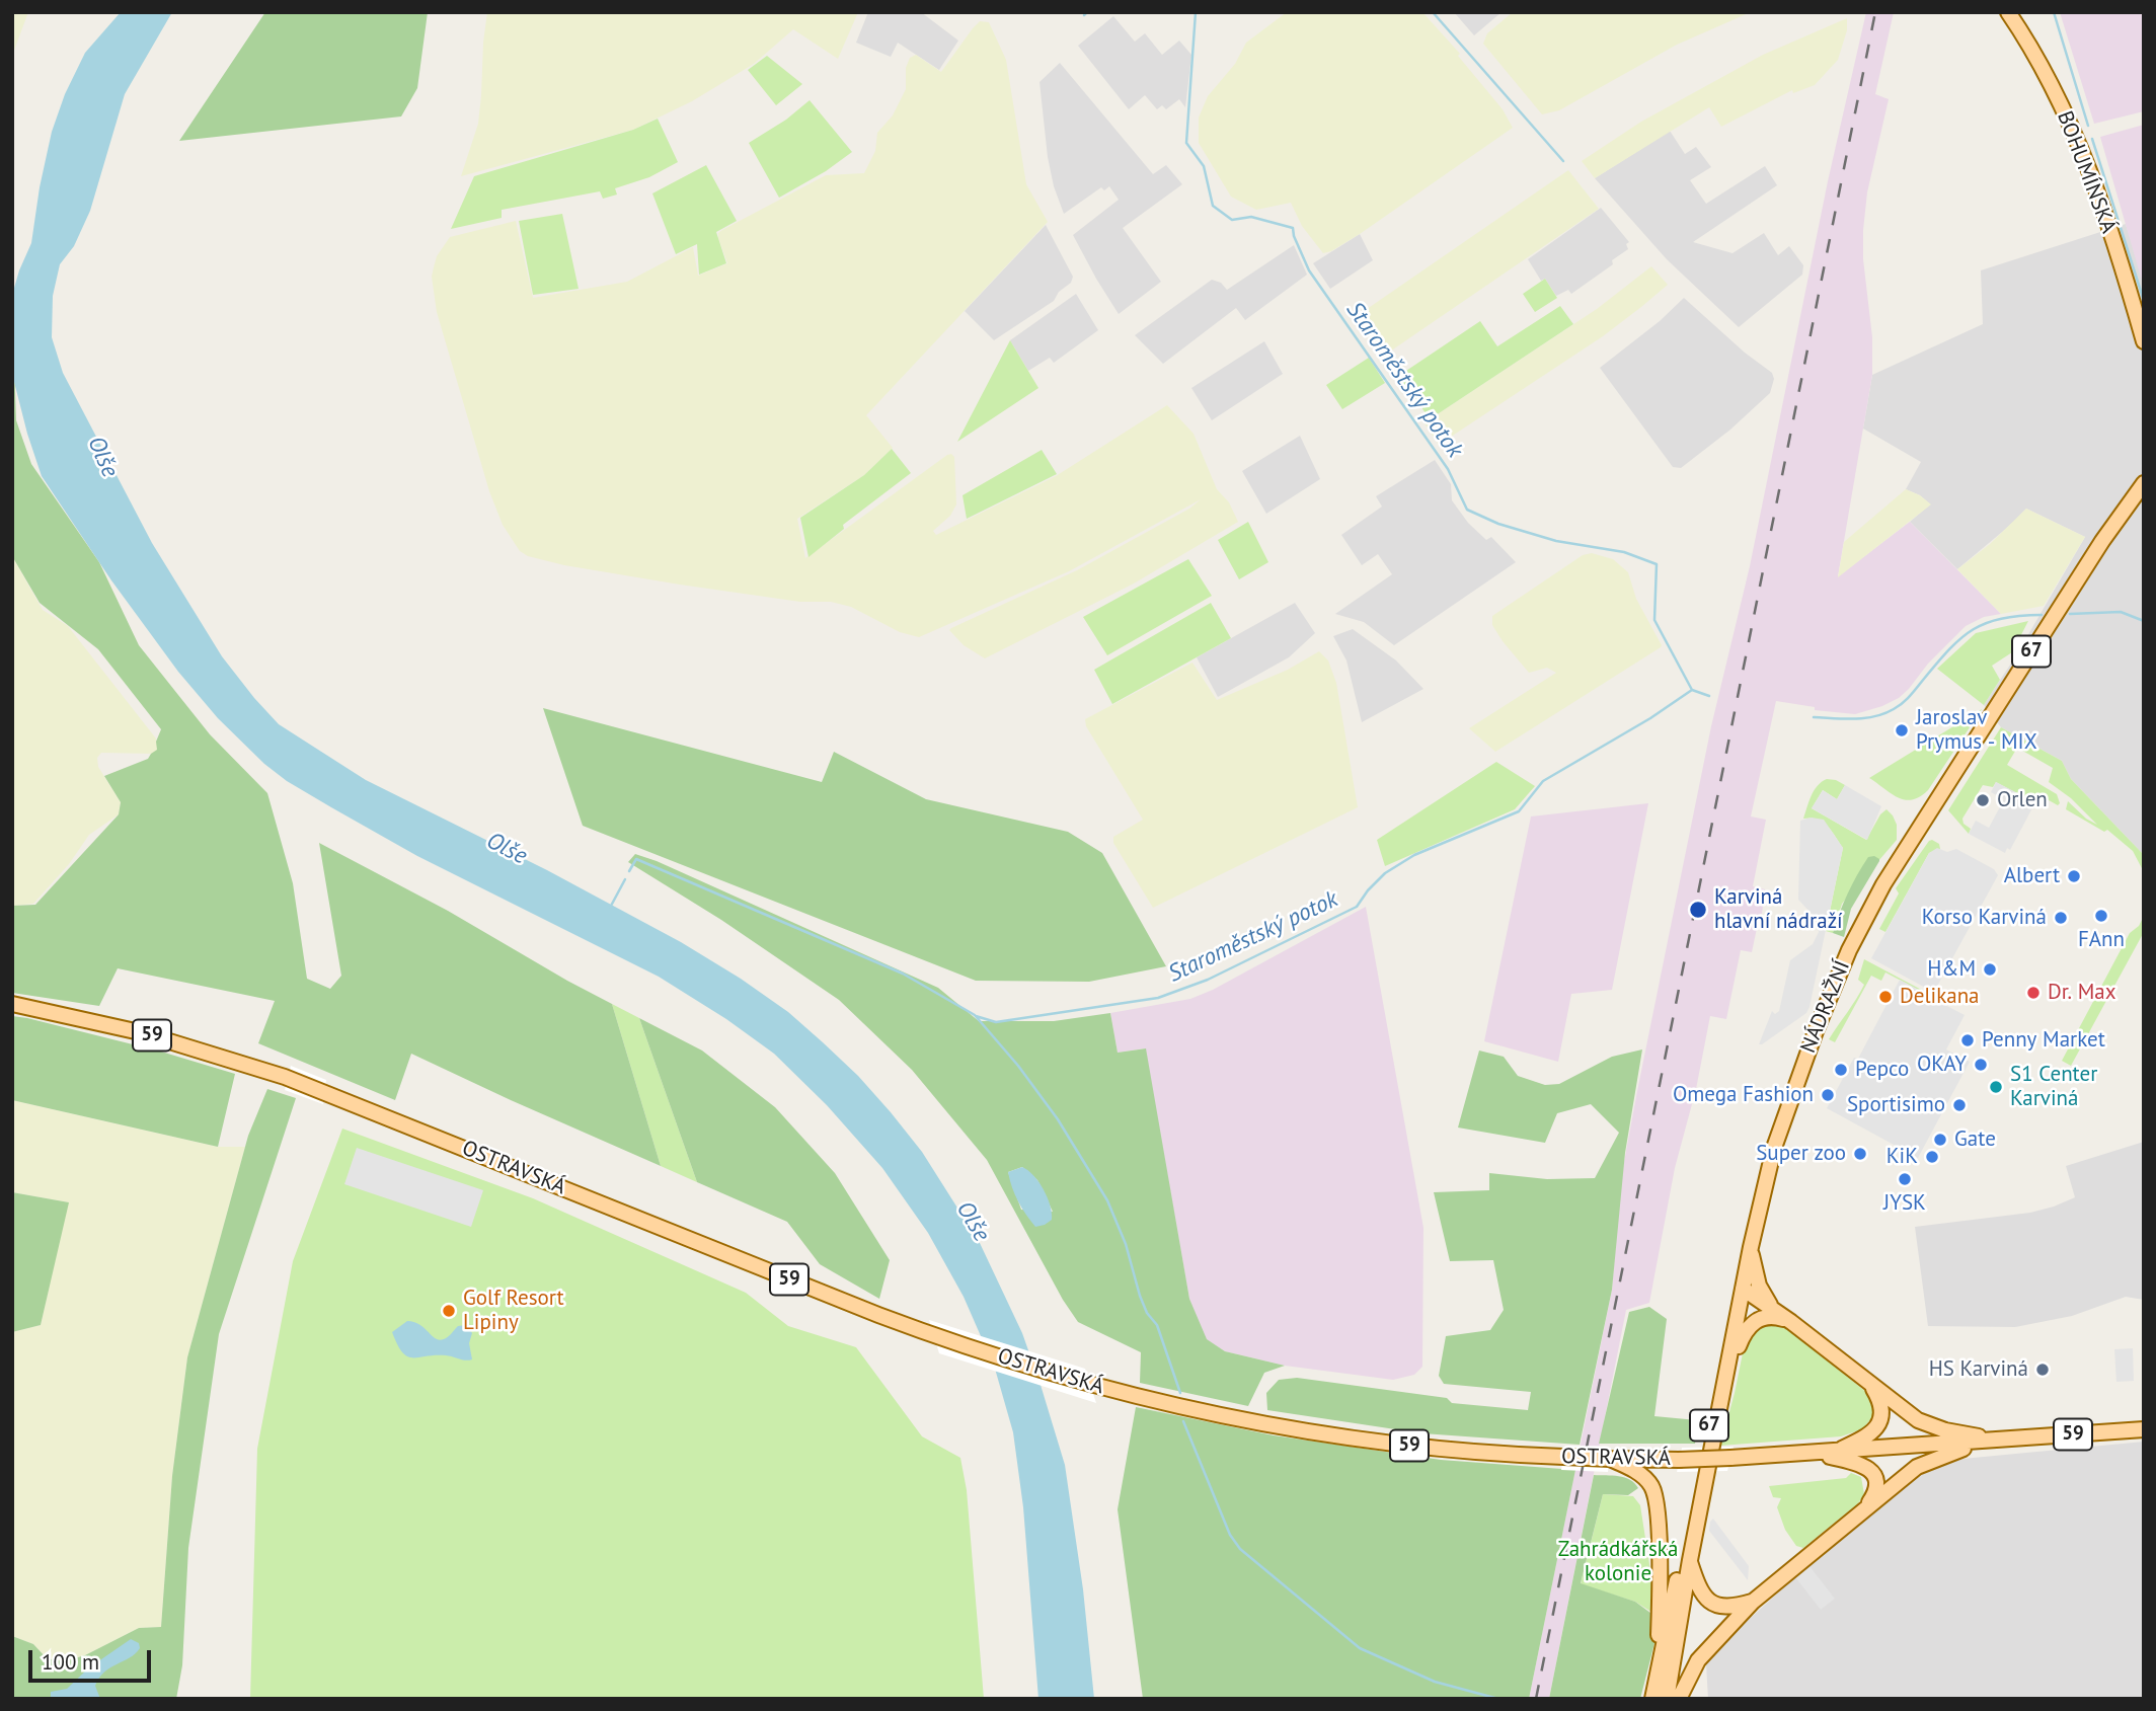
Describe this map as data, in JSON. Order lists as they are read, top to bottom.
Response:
{
  "streets": {
    "main road": [
      "BOHUMÍNSKÁ",
      "67",
      "NÁDRAŽNÍ",
      "59",
      "OSTRAVSKÁ"
    ]
  },
  "crossings": [
    ["67", "NÁDRAŽNÍ"]
  ],
  "water": ["Staroměstský potok", "Olše"],
  "parks": ["Zahrádkářská kolonie"],
  "places": [
    "Jaroslav Prymus - MIX",
    "Orlen",
    "Albert",
    "Karviná hlavní nádraží",
    "FAnn",
    "Korso Karviná",
    "H&M",
    "Dr. Max",
    "Delikana",
    "Penny Market",
    "OKAY",
    "Pepco",
    "S1 Center Karviná",
    "Omega Fashion",
    "Sportisimo",
    "Gate",
    "Super zoo",
    "KiK",
    "JYSK",
    "Golf Resort Lipiny",
    "HS Karviná"
  ],
  "scale_bar": "100 m"
}
